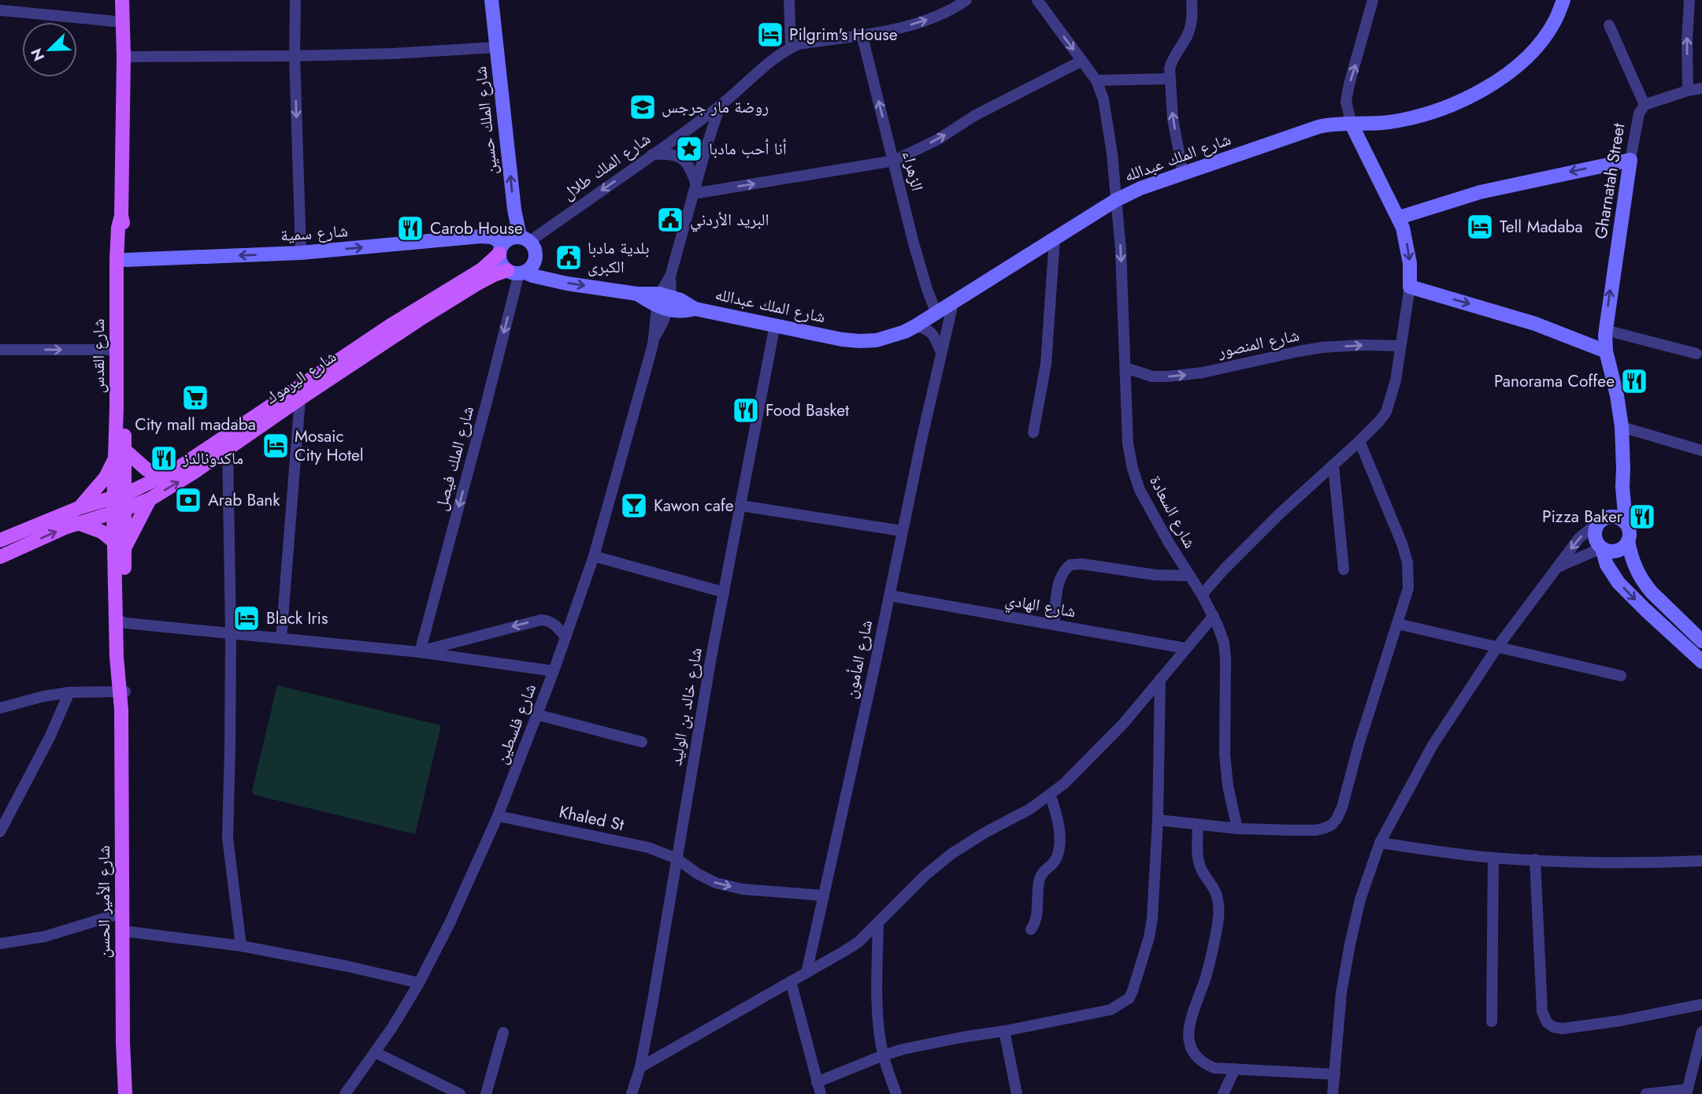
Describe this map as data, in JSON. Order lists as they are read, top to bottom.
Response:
{
  "streets": {
    "main road": [
      "شارع الملك حسين",
      "شارع الملك عبدالله",
      "Gharnatah Street",
      "شارع سمية",
      "شارع القدس",
      "شارع اليرموك",
      "شارع الأمير الحسن"
    ],
    "street": [
      "شارع الملك طلال",
      "الزهراء",
      "شارع المنصور",
      "شارع الملك فيصل",
      "شارع السعادة",
      "شارع الهادي",
      "شارع المأمون",
      "شارع خالد بن الوليد",
      "شارع فلسطين",
      "Khaled St"
    ]
  },
  "crossings": [
    ["شارع الملك حسين", "شارع الملك طلال"],
    ["شارع الملك حسين", "شارع سمية"],
    ["شارع الملك حسين", "شارع اليرموك"],
    ["شارع الملك حسين", "شارع الملك فيصل"],
    ["شارع الملك عبدالله", "الزهراء"],
    ["شارع الملك عبدالله", "شارع السعادة"],
    ["شارع الملك عبدالله", "شارع المأمون"],
    ["شارع الملك عبدالله", "شارع خالد بن الوليد"],
    ["شارع الملك عبدالله", "شارع فلسطين"],
    ["شارع الملك طلال", "الزهراء"],
    ["شارع الملك طلال", "شارع سمية"],
    ["شارع الملك طلال", "شارع اليرموك"],
    ["شارع الملك طلال", "شارع الملك فيصل"],
    ["شارع الملك طلال", "شارع فلسطين"],
    ["شارع سمية", "شارع القدس"],
    ["شارع سمية", "شارع اليرموك"],
    ["شارع سمية", "شارع الملك فيصل"],
    ["شارع المنصور", "شارع السعادة"],
    ["شارع القدس", "شارع اليرموك"],
    ["شارع القدس", "شارع الأمير الحسن"],
    ["شارع اليرموك", "شارع الملك فيصل"],
    ["شارع اليرموك", "شارع الأمير الحسن"],
    ["شارع الهادي", "شارع المأمون"],
    ["شارع المأمون", "Khaled St"],
    ["شارع خالد بن الوليد", "Khaled St"],
    ["شارع فلسطين", "Khaled St"]
  ],
  "one_way": [
    "شارع الملك حسين",
    "الزهراء",
    "Gharnatah Street",
    "شارع المنصور",
    "شارع الملك فيصل",
    "Khaled St"
  ],
  "places": {
    "hotel": [
      "Pilgrim's House",
      "Tell Madaba",
      "Mosaic City Hotel",
      "Black Iris"
    ],
    "school or university": ["روضة مار جرجس"],
    "place": ["أنا أحب مادبا"],
    "public building": ["البريد الأردني", "بلدية مادبا الكبرى"],
    "restaurant": [
      "Carob House",
      "Panorama Coffee",
      "Food Basket",
      "ماكدونالدز",
      "Pizza Baker"
    ],
    "supermarket": ["City mall madaba"],
    "bank": ["Arab Bank"],
    "bar": ["Kawon cafe"]
  },
  "north": "bottom left"
}
